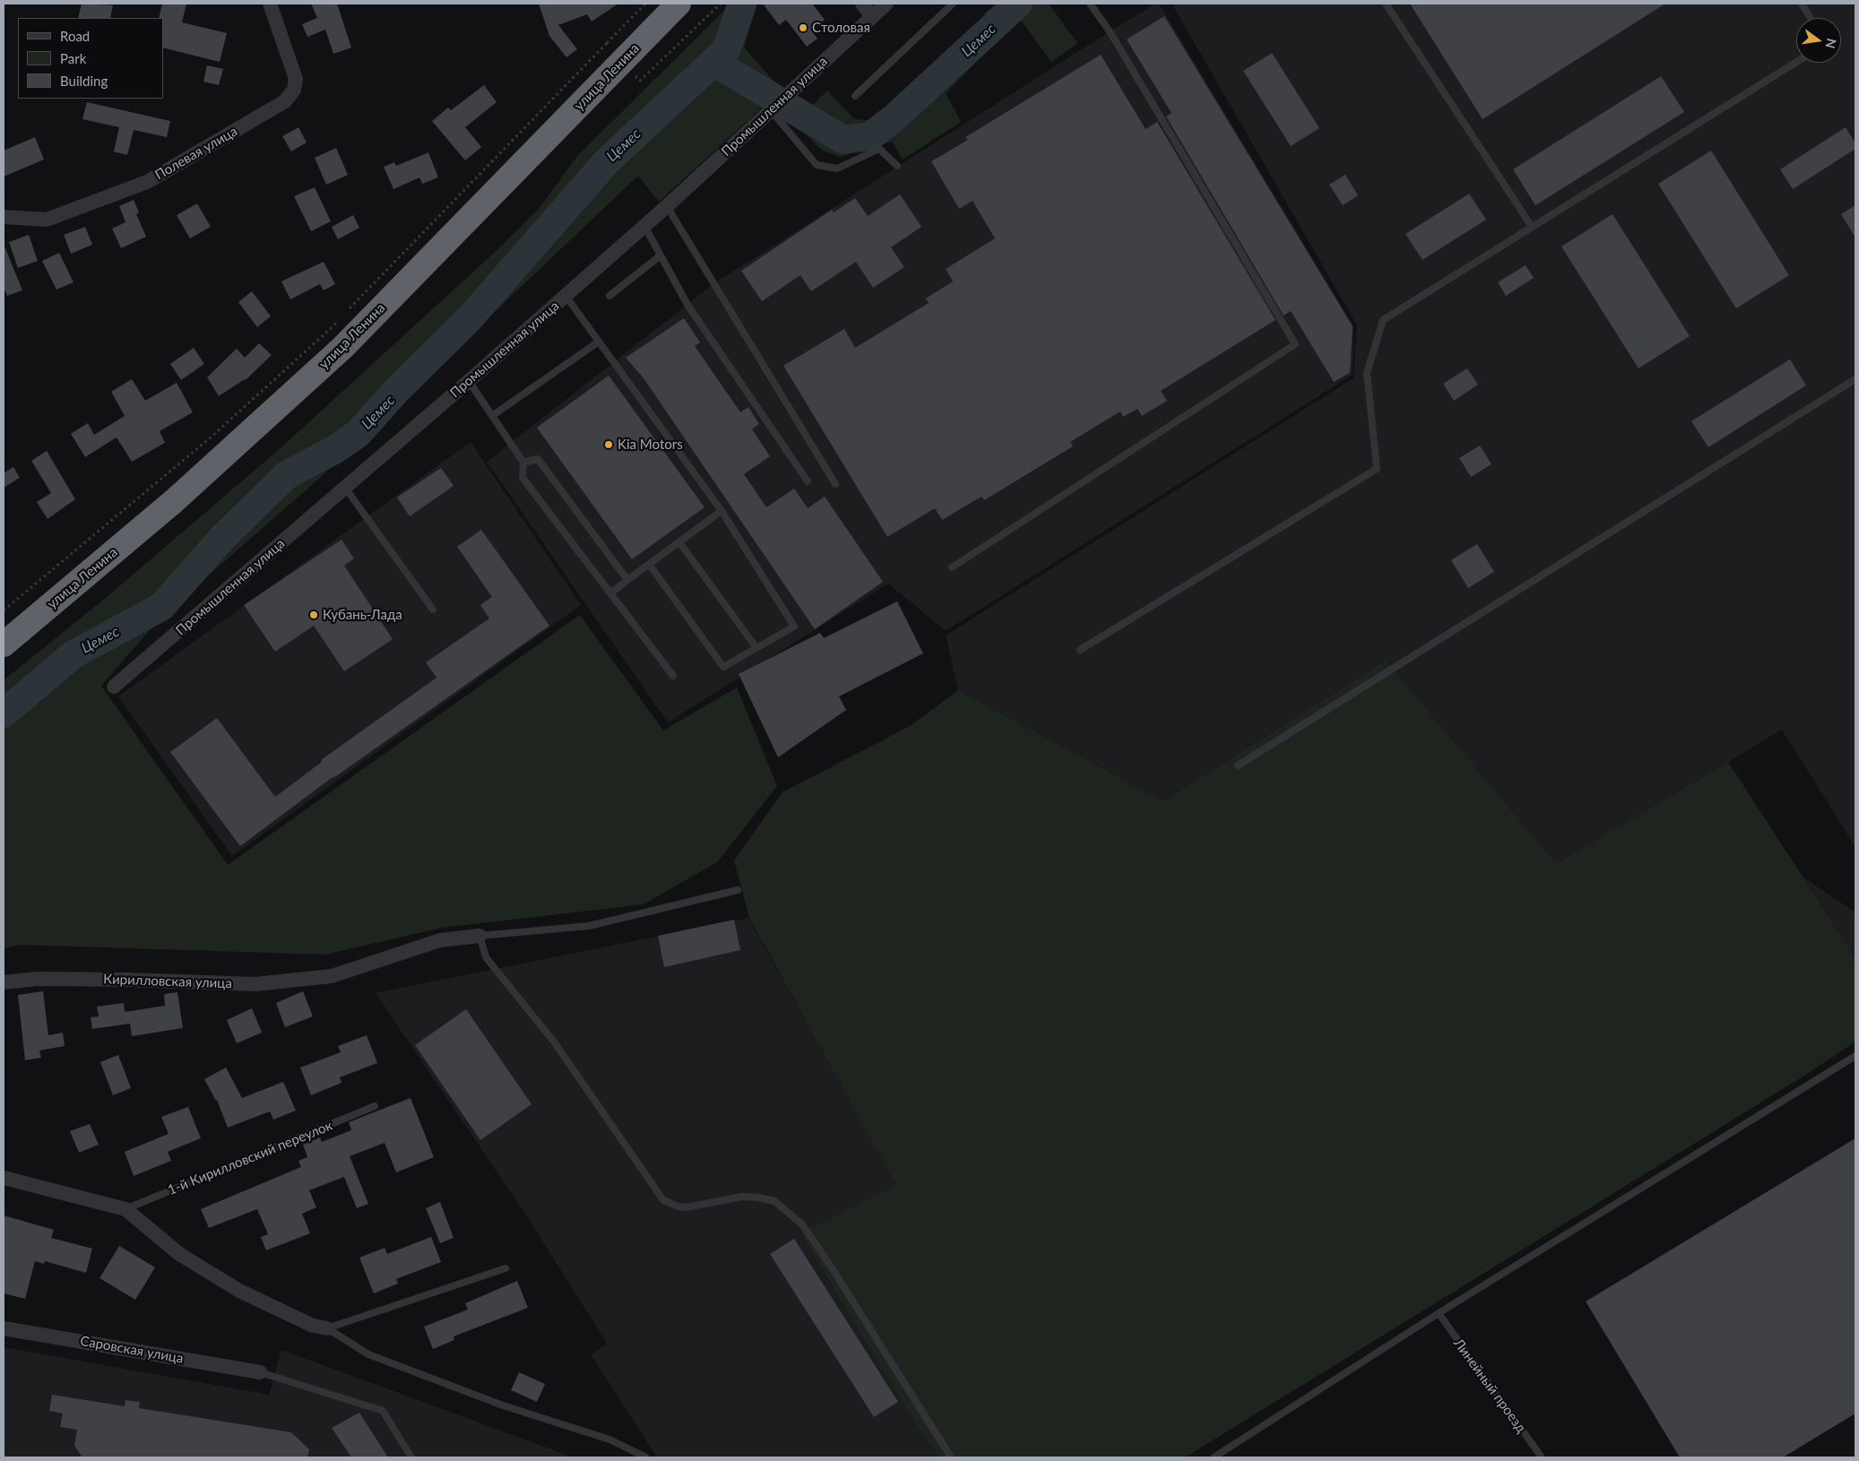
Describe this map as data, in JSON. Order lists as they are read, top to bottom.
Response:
{
  "streets": {
    "highway": ["улица Ленина"],
    "street": [
      "Промышленная улица",
      "Полевая улица",
      "Кирилловская улица",
      "Саровская улица"
    ],
    "lane": ["1-й Кирилловский переулок", "Линейный проезд"]
  },
  "water": ["Цемес"],
  "places": ["Столовая", "Kia Motors", "Кубань-Лада"],
  "legend": ["Road", "Park", "Building"],
  "north": "right"
}
